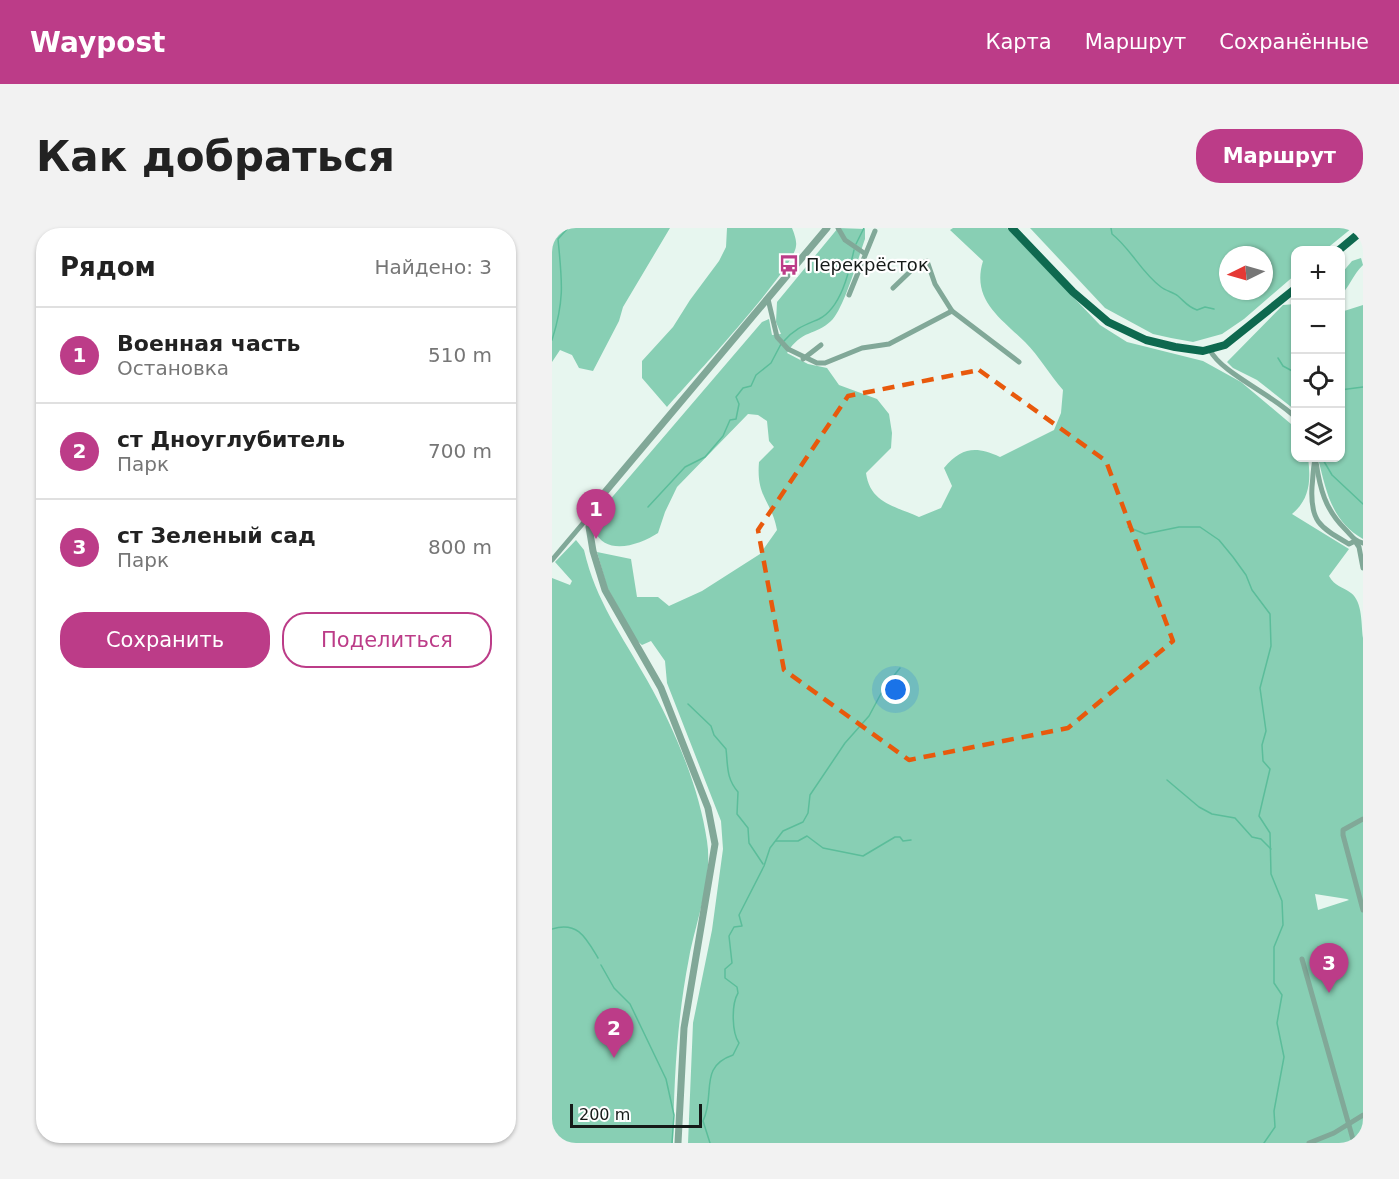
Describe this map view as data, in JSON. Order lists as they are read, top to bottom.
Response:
{
  "places": {
    "bus stop": ["Перекрёсток"]
  },
  "scale_bar": "200 m",
  "north": "left",
  "page": {
    "header": "Waypost",
    "nav": ["Карта", "Маршрут", "Сохранённые"],
    "buttons": [
      "Маршрут",
      ["Сохранить", "Поделиться"]
    ],
    "title": "Как добраться",
    "heading": ["Рядом", "Найдено: 3"],
    "map_buttons": ["+", "−"],
    "list": [
      {
        "mark": "1",
        "name": "Военная часть",
        "note": "Остановка",
        "value": "510 m"
      },
      {
        "mark": "2",
        "name": "ст Дноуглубитель",
        "note": "Парк",
        "value": "700 m"
      },
      {
        "mark": "3",
        "name": "ст Зеленый сад",
        "note": "Парк",
        "value": "800 m"
      }
    ],
    "pins": ["1", "3", "2"],
    "scale": "200 m"
  }
}
